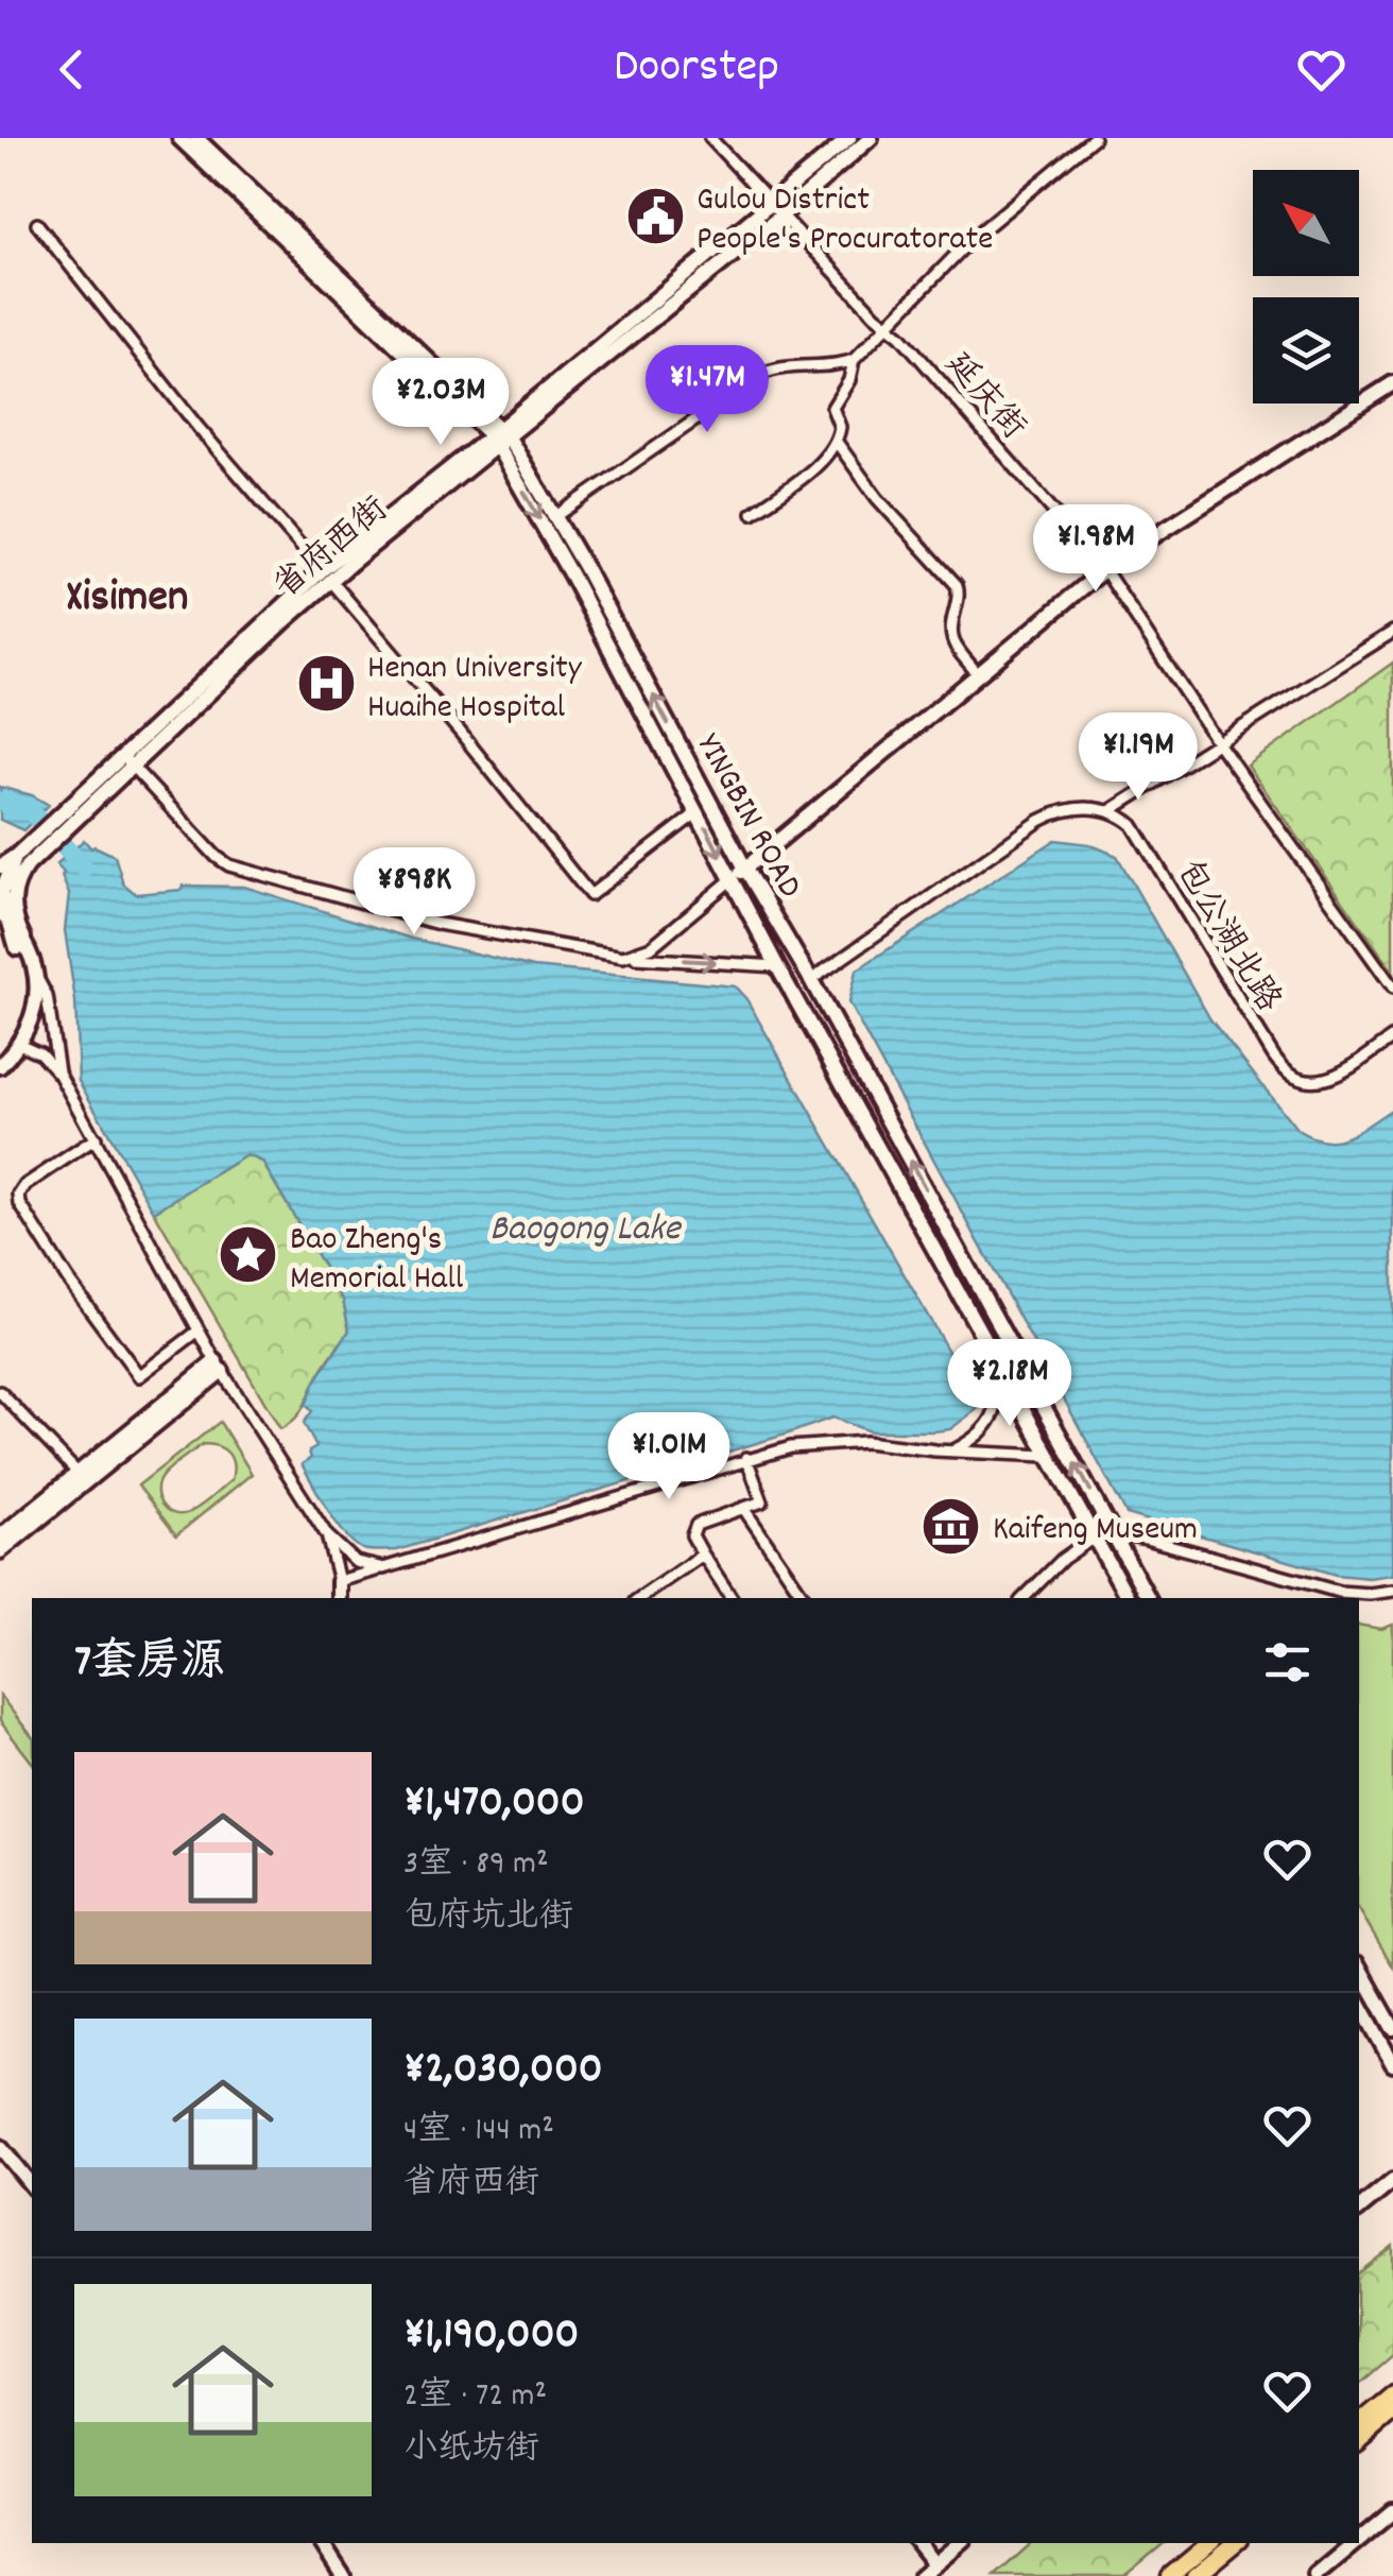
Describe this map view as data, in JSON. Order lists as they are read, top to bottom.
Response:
{
  "streets": {
    "main road": ["省府西街", "YINGBIN ROAD"],
    "street": ["延庆街", "包公湖北路"]
  },
  "crossings": [
    ["延庆街", "省府西街"],
    ["省府西街", "YINGBIN ROAD"]
  ],
  "districts": ["Xisimen"],
  "water": ["Baogong Lake"],
  "places": {
    "public building": ["Gulou District People's Procuratorate"],
    "hospital": ["Henan University Huaihe Hospital"],
    "place": ["Bao Zheng's Memorial Hall"],
    "museum": ["Kaifeng Museum"]
  },
  "north": "top left",
  "page": {
    "header": "Doorstep",
    "price": [
      "¥1.47M",
      "¥2.03M",
      "¥1.98M",
      "¥1.19M",
      "¥898K",
      "¥2.18M",
      "¥1.01M"
    ],
    "heading": "7套房源",
    "list": [
      {
        "name": "¥1,470,000",
        "note": "3室 · 89 m² · 包府坑北街"
      },
      {
        "name": "¥2,030,000",
        "note": "4室 · 144 m² · 省府西街"
      },
      {
        "name": "¥1,190,000",
        "note": "2室 · 72 m² · 小纸坊街"
      }
    ]
  }
}
